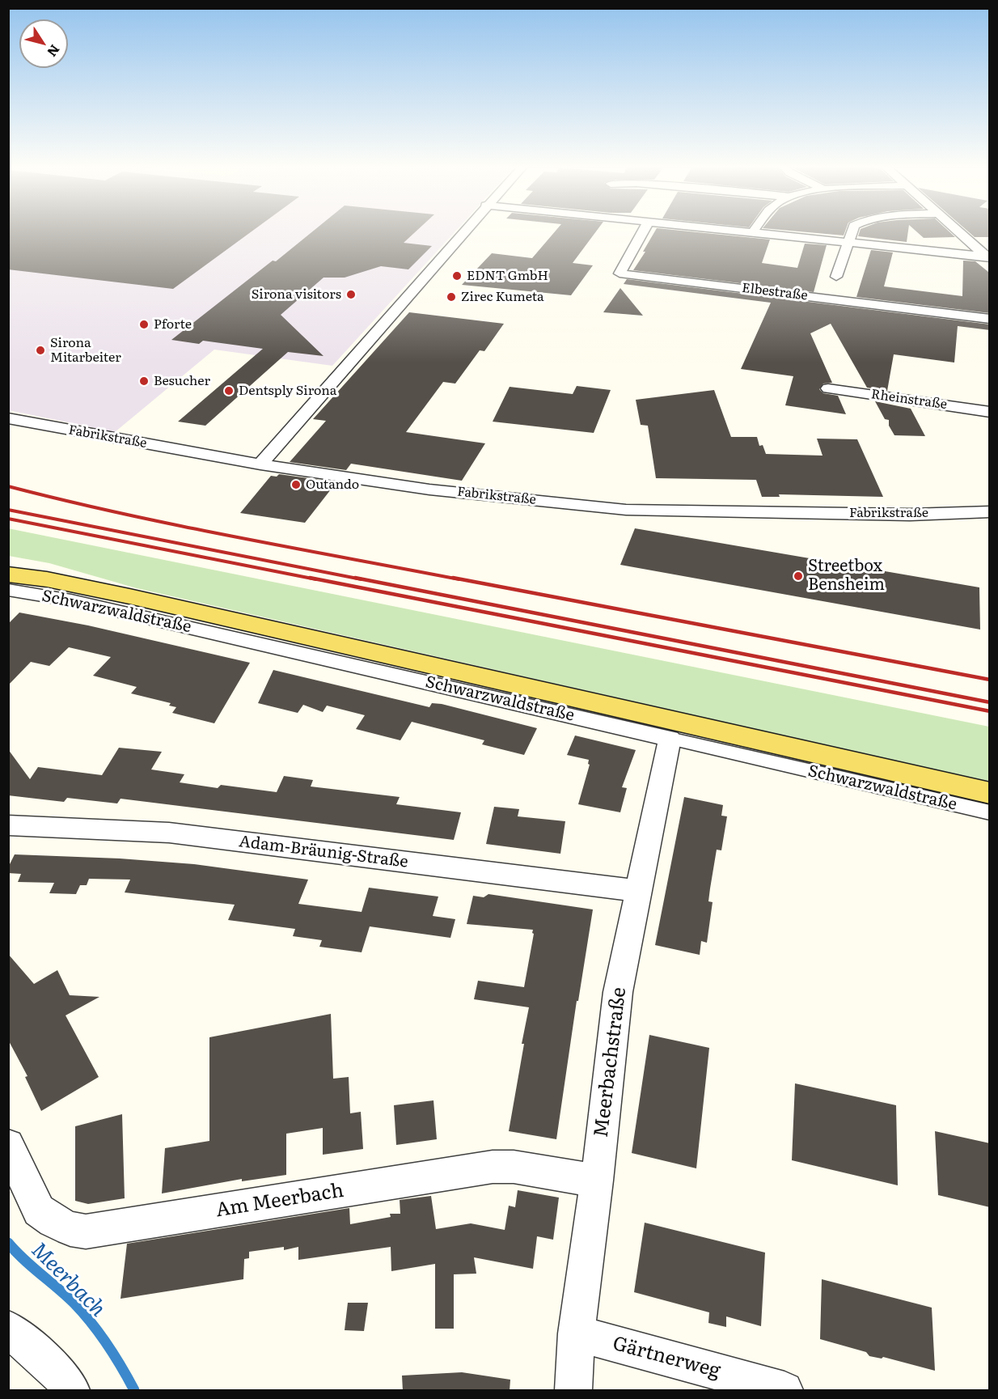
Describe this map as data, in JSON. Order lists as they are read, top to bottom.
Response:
{
  "streets": {
    "main road": ["Schwarzwaldstraße"],
    "street": [
      "Elbestraße",
      "Rheinstraße",
      "Fabrikstraße",
      "Adam-Bräunig-Straße",
      "Meerbachstraße",
      "Am Meerbach",
      "Gärtnerweg"
    ]
  },
  "crossings": [
    ["Schwarzwaldstraße", "Meerbachstraße"],
    ["Adam-Bräunig-Straße", "Meerbachstraße"],
    ["Meerbachstraße", "Am Meerbach"],
    ["Meerbachstraße", "Gärtnerweg"]
  ],
  "water": ["Meerbach"],
  "places": [
    "EDNT GmbH",
    "Sirona visitors",
    "Zirec Kumeta",
    "Pforte",
    "Sirona Mitarbeiter",
    "Besucher",
    "Dentsply Sirona",
    "Outando",
    "Streetbox Bensheim"
  ],
  "north": "bottom right"
}
